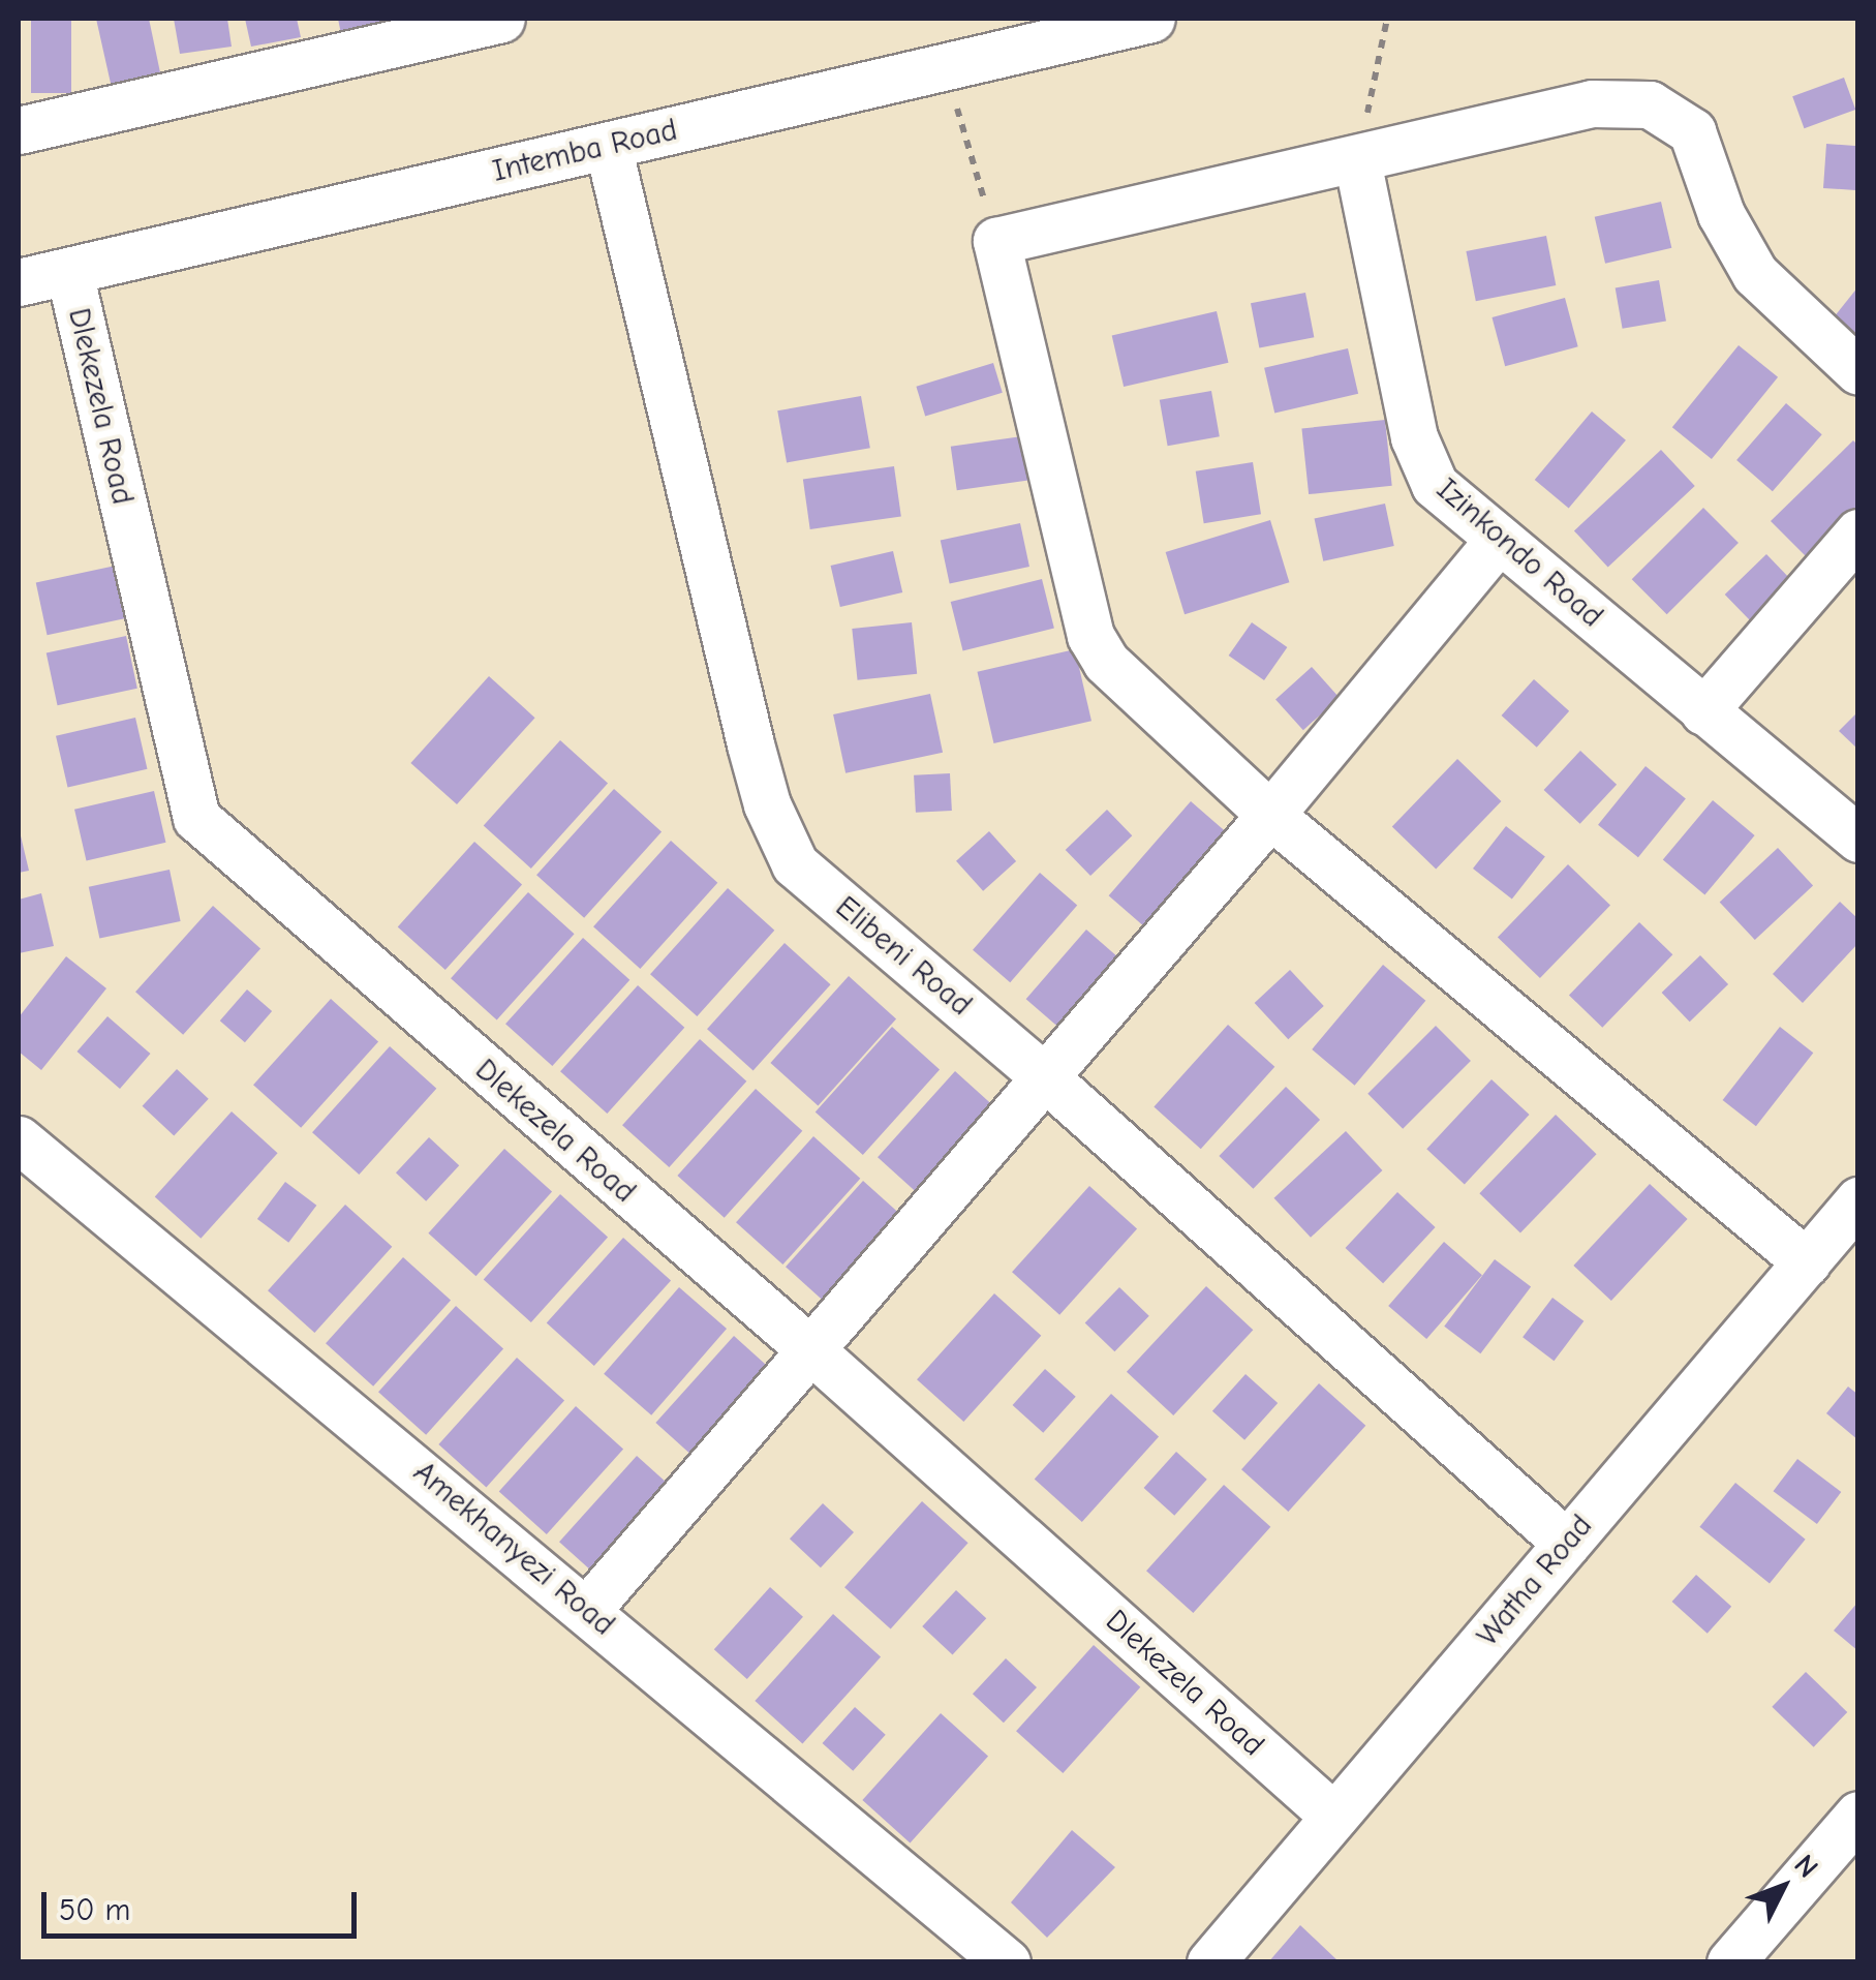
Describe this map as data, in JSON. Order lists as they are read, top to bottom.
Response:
{
  "streets": {
    "street": [
      "Intemba Road",
      "Dlekezela Road",
      "Izinkondo Road",
      "Elibeni Road",
      "Amekhanyezi Road",
      "Watha Road"
    ]
  },
  "crossings": [
    ["Intemba Road", "Dlekezela Road"],
    ["Intemba Road", "Elibeni Road"],
    ["Dlekezela Road", "Watha Road"],
    ["Elibeni Road", "Watha Road"]
  ],
  "scale_bar": "50 m",
  "north": "top right"
}
